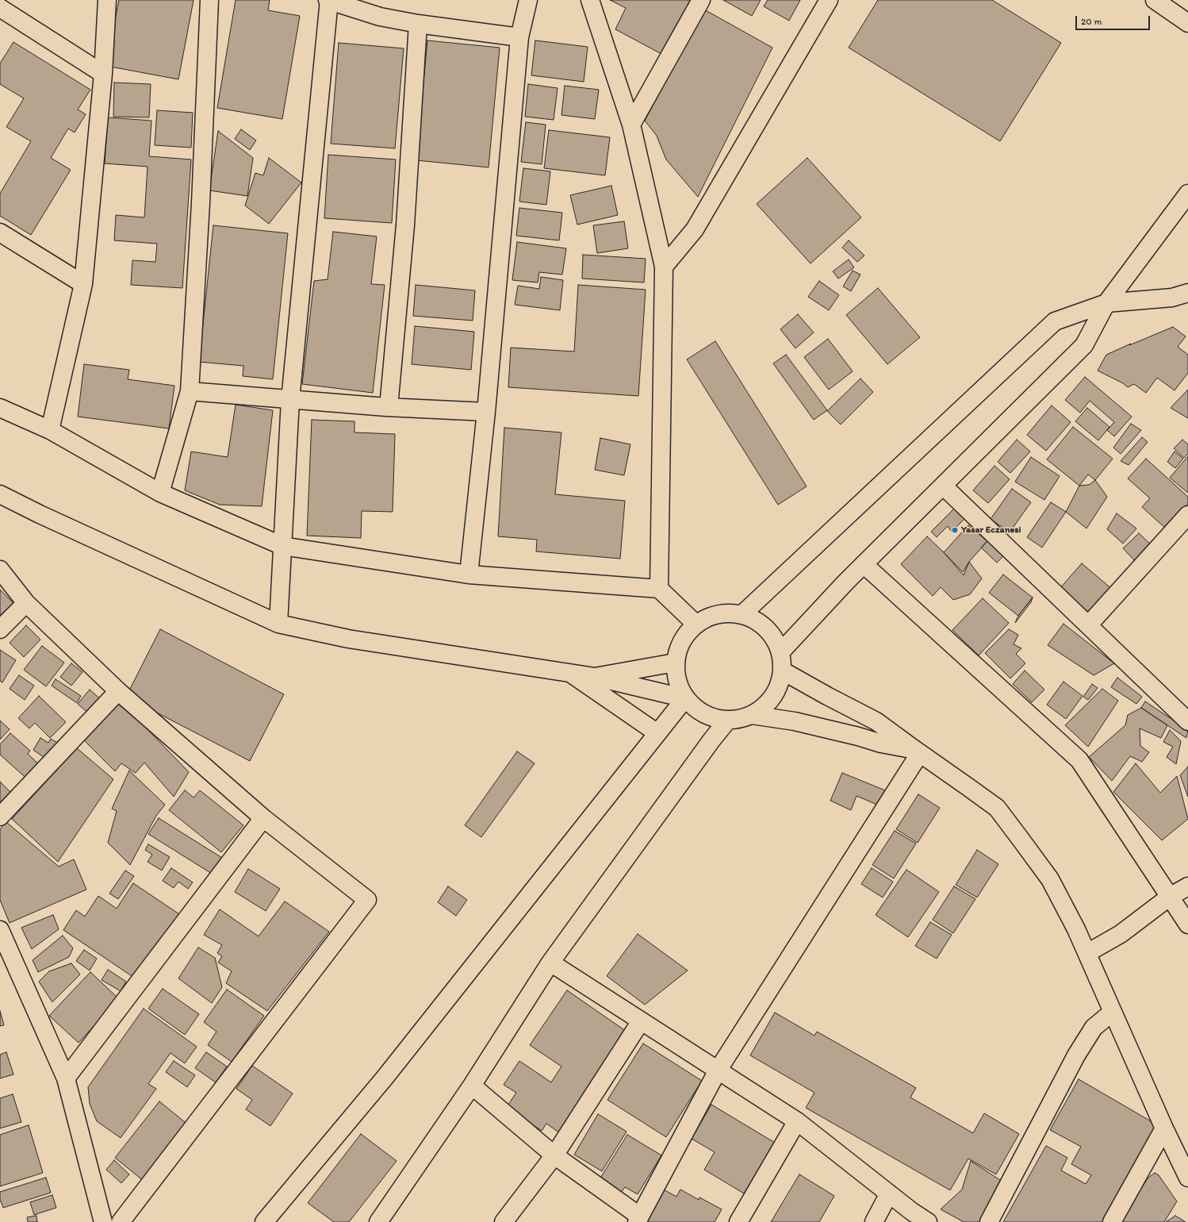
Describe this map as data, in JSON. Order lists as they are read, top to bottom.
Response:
{
  "places": ["Yasar Eczanesi"],
  "scale_bar": "20 m"
}
